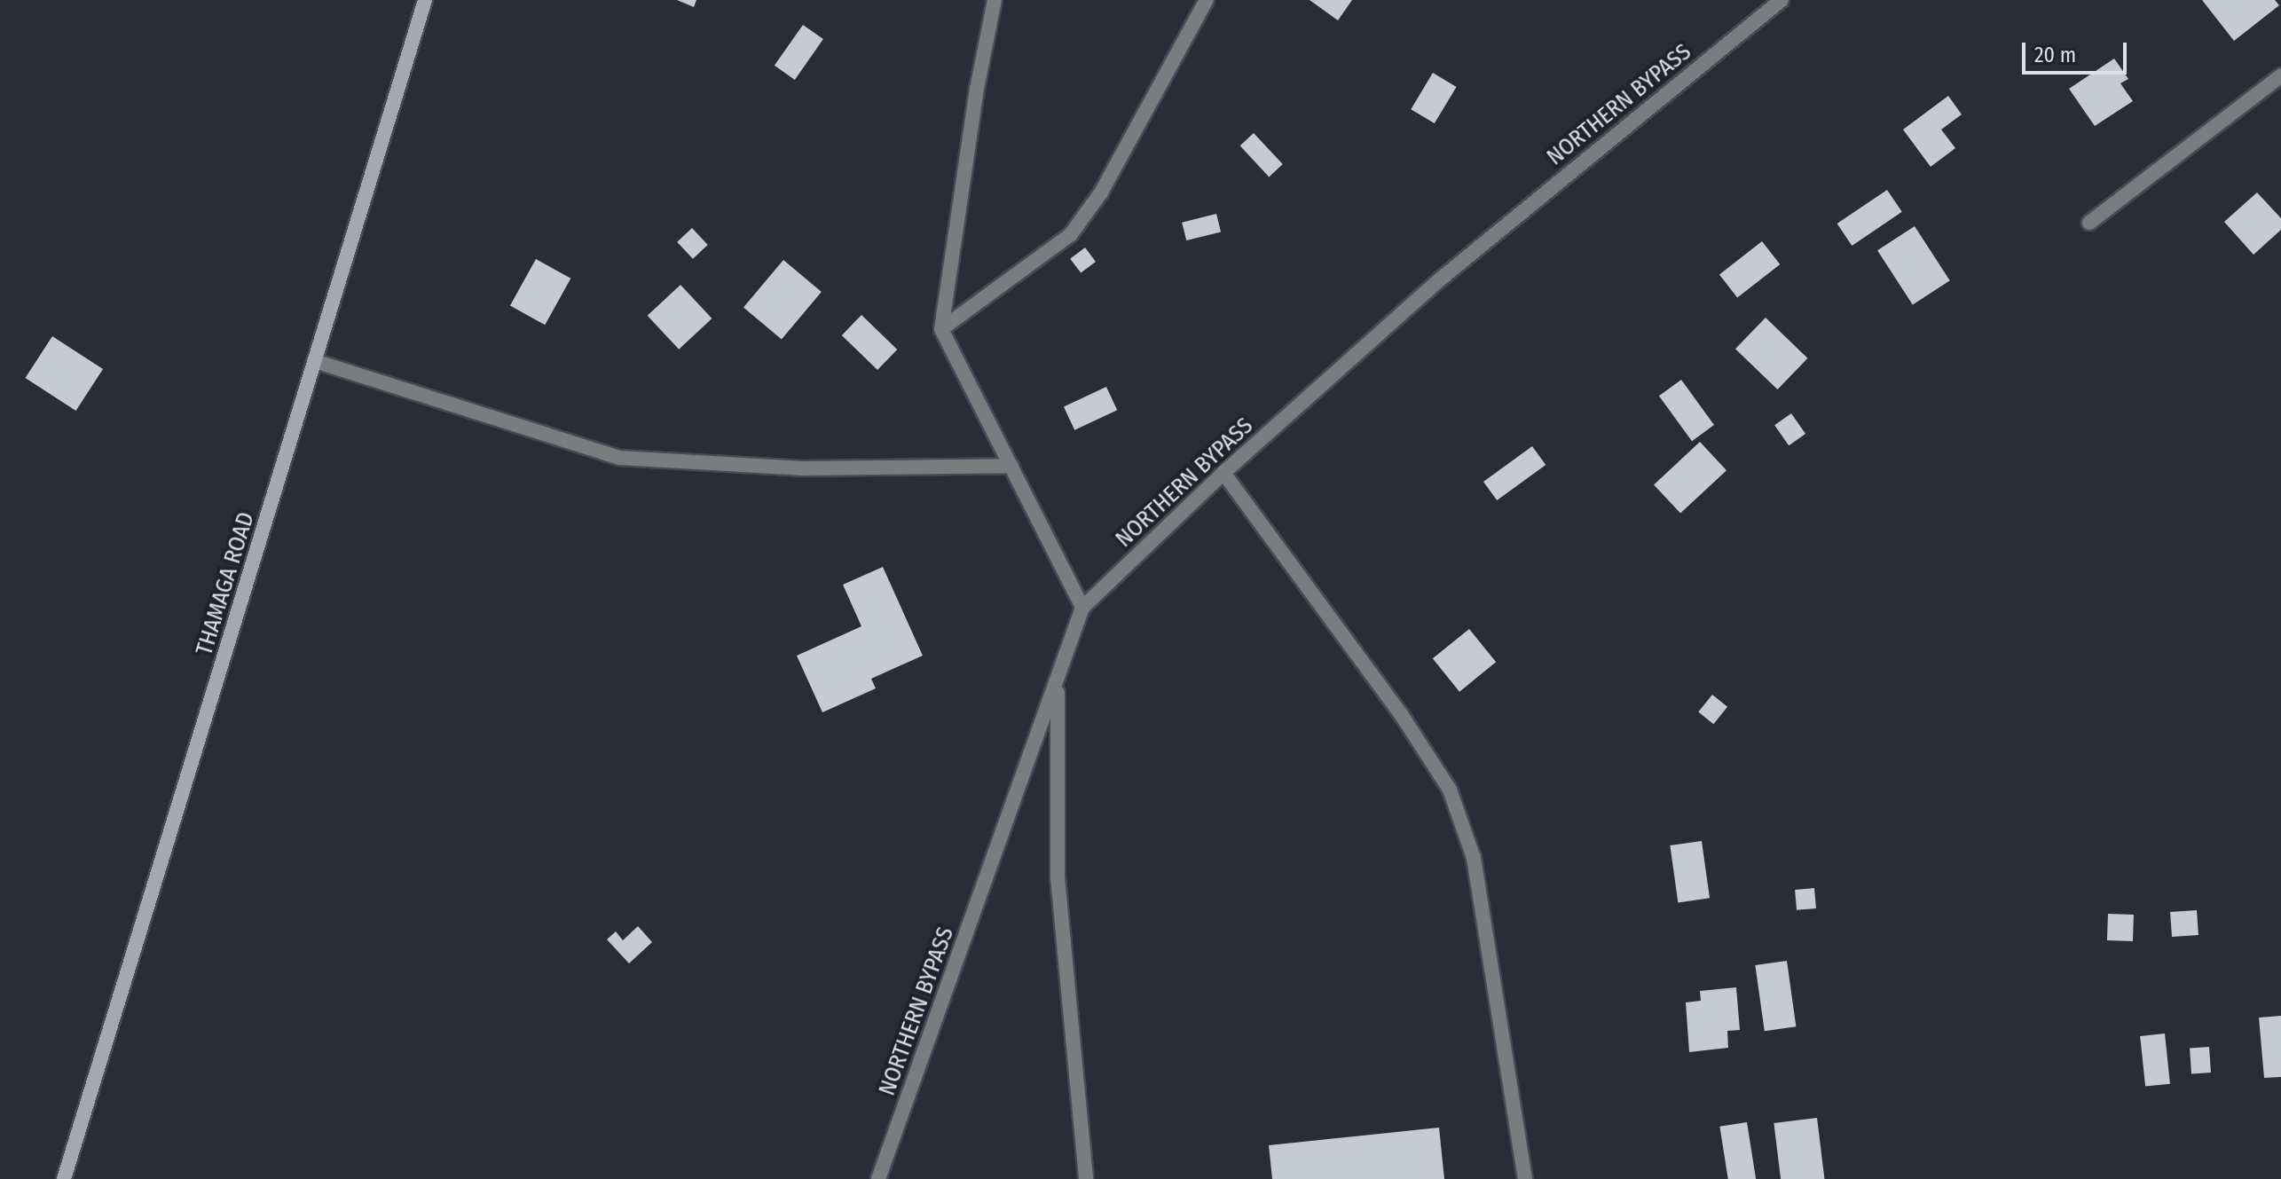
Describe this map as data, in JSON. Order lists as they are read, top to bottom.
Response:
{
  "streets": {
    "main road": ["THAMAGA ROAD"],
    "street": ["NORTHERN BYPASS"]
  },
  "scale_bar": "20 m"
}
